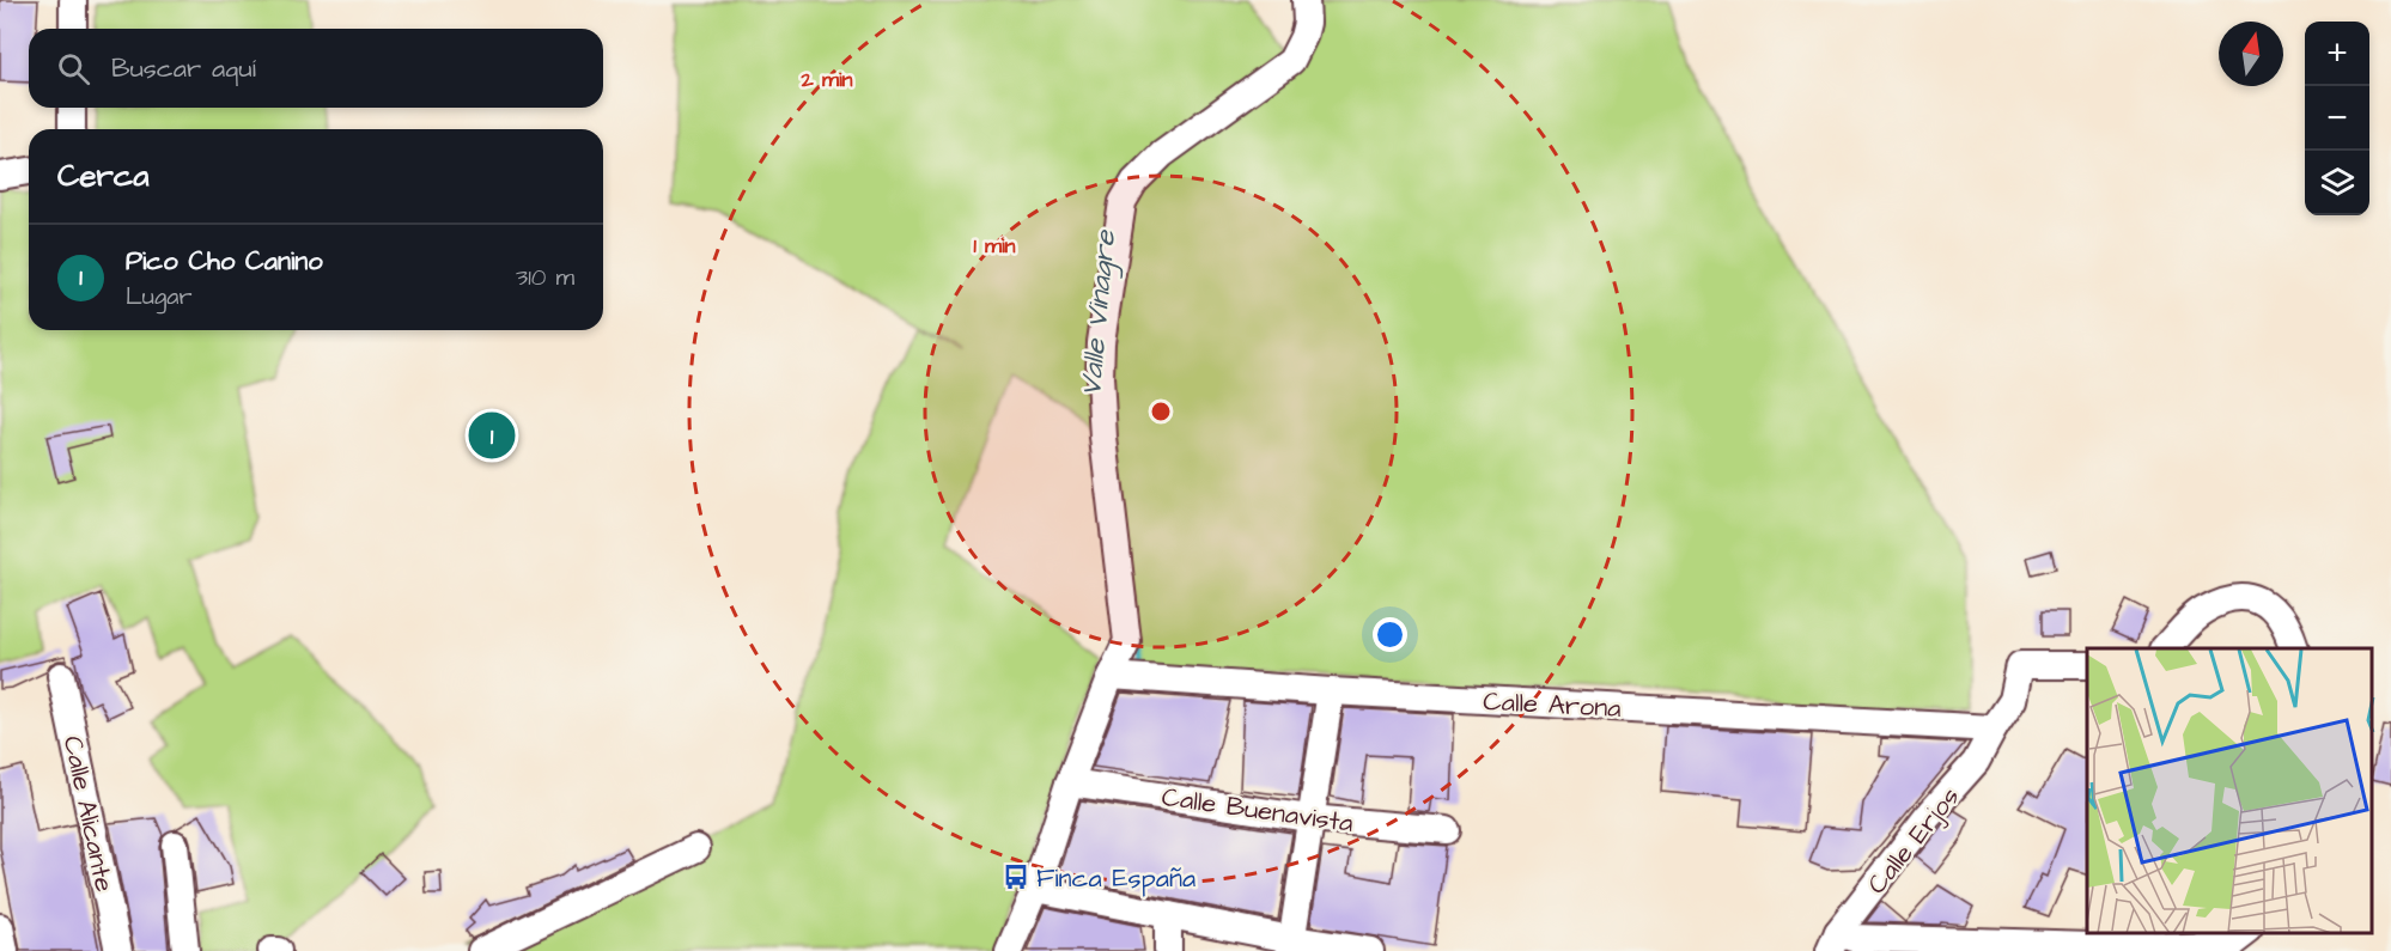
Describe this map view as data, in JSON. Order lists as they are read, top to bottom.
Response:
{
  "streets": {
    "street": [
      "Calle Arona",
      "Calle Buenavista",
      "Calle Alicante",
      "Calle Erjos"
    ]
  },
  "crossings": [
    ["Calle Arona", "Calle Erjos"]
  ],
  "water": ["Valle Vinagre"],
  "places": {
    "bus stop": ["Finca España"]
  },
  "north": "top",
  "page": {
    "map_buttons": ["+", "−"],
    "search": "Buscar aquí",
    "heading": "Cerca",
    "list": [
      {
        "mark": "1",
        "name": "Pico Cho Canino",
        "note": "Lugar",
        "value": "310 m"
      }
    ],
    "pins": "1"
  },
  "rings": ["2 min", "1 min"]
}
